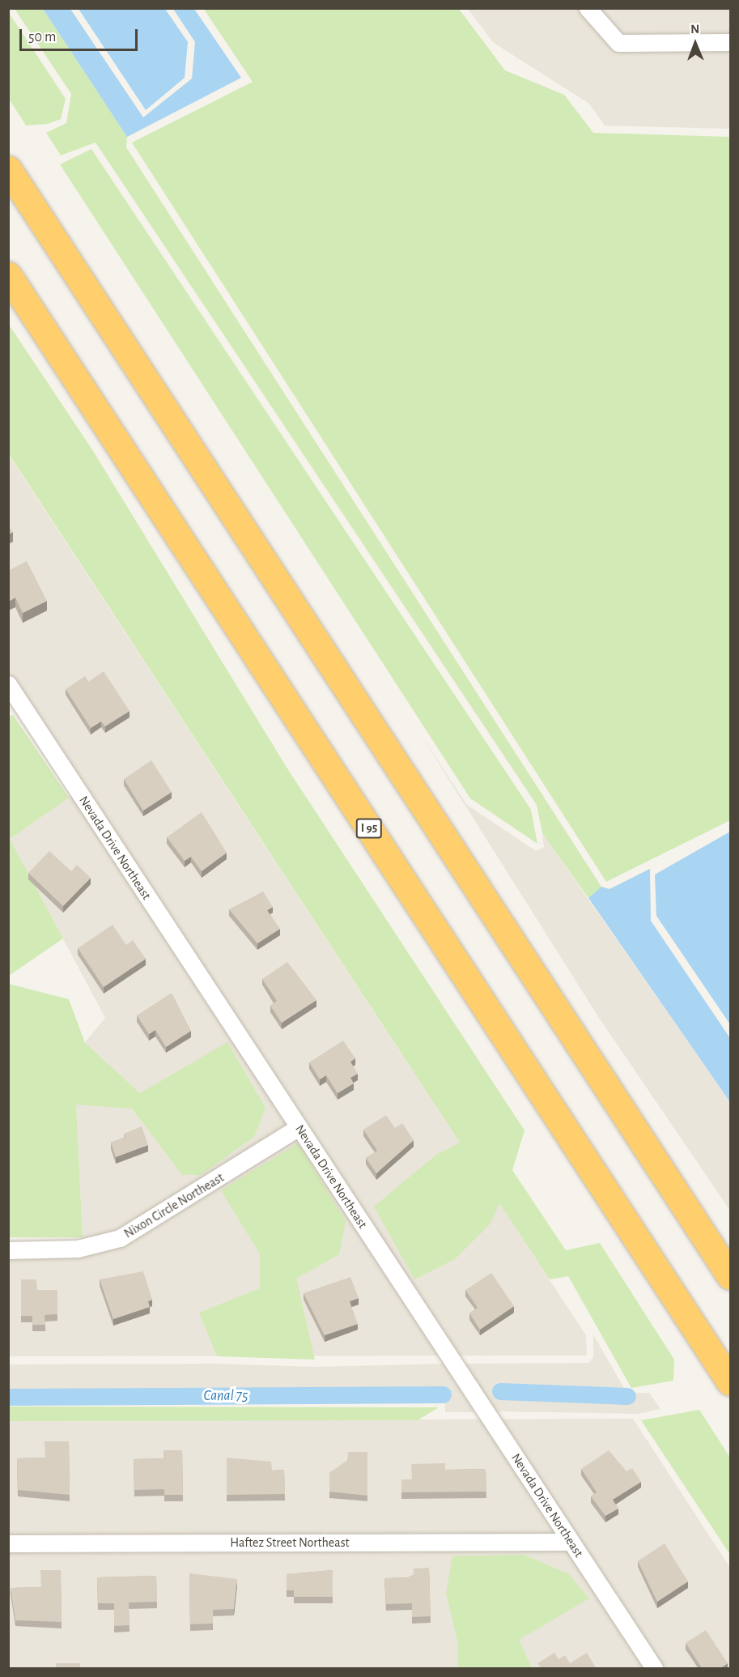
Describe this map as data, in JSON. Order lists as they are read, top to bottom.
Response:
{
  "streets": {
    "highway": ["I 95"],
    "street": ["Nevada Drive Northeast", "Nixon Circle Northeast", "Haftez Street Northeast"]
  },
  "crossings": [
    ["Nevada Drive Northeast", "Nixon Circle Northeast"],
    ["Nevada Drive Northeast", "Haftez Street Northeast"]
  ],
  "water": ["Canal 75"],
  "scale_bar": "50 m",
  "north": "top"
}
